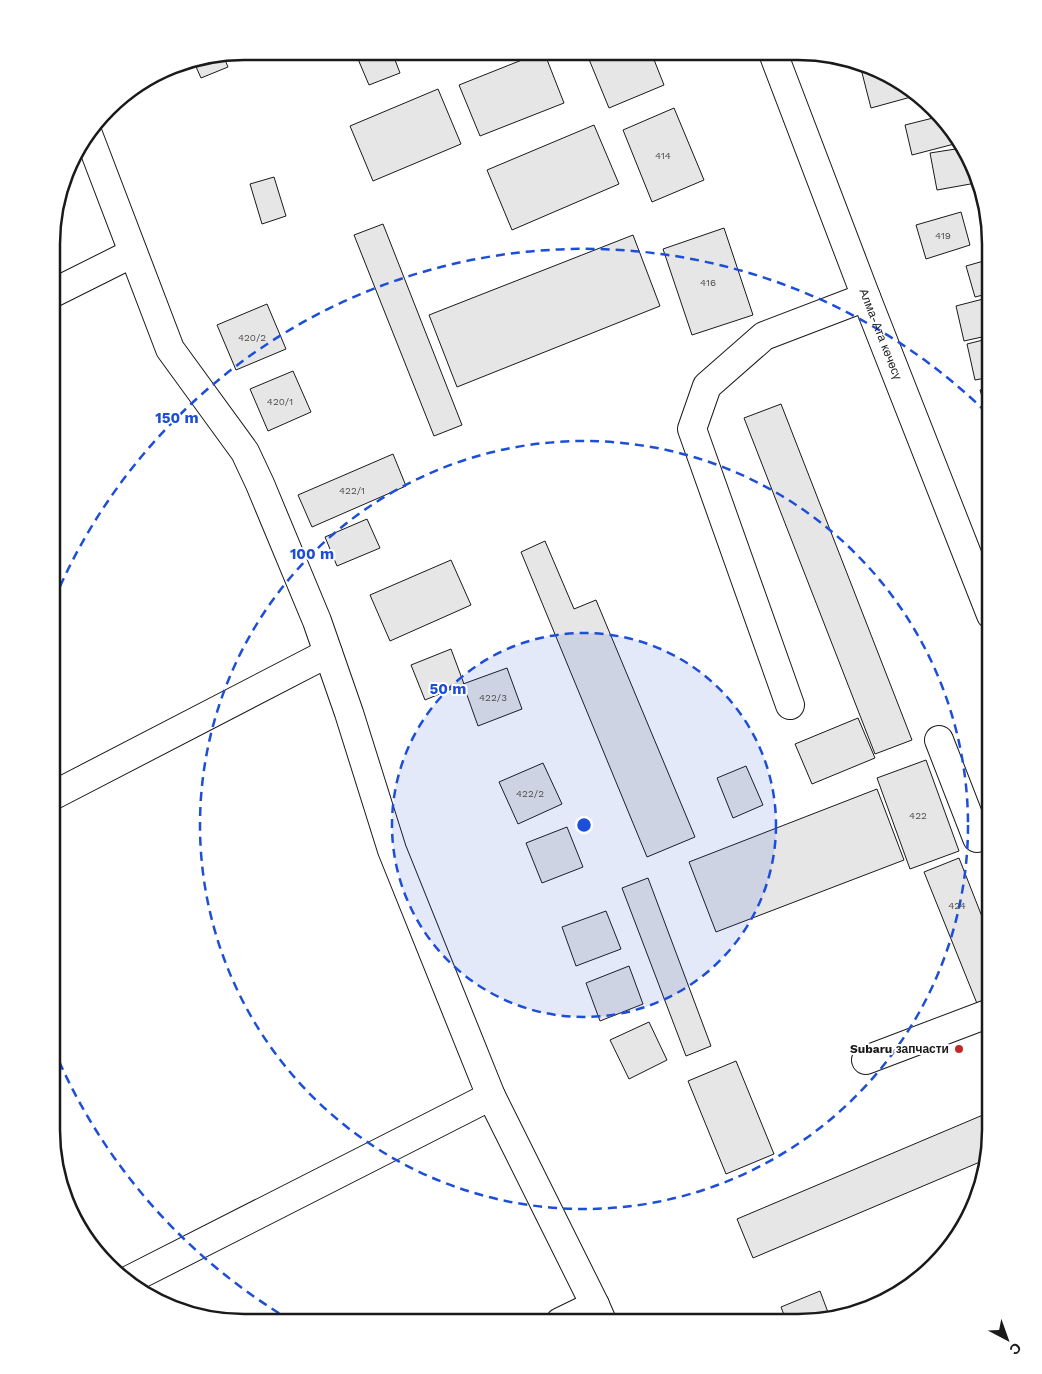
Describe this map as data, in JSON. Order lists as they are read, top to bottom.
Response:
{
  "streets": {
    "street": ["Алма-Ата көчөсү"]
  },
  "places": ["Subaru запчасти"],
  "house_numbers": [
    "414",
    "419",
    "416",
    "420/2",
    "420/1",
    "422/1",
    "422/3",
    "422/2",
    "422",
    "424"
  ],
  "north": "bottom right",
  "rings": ["150 m", "100 m", "50 m"]
}
